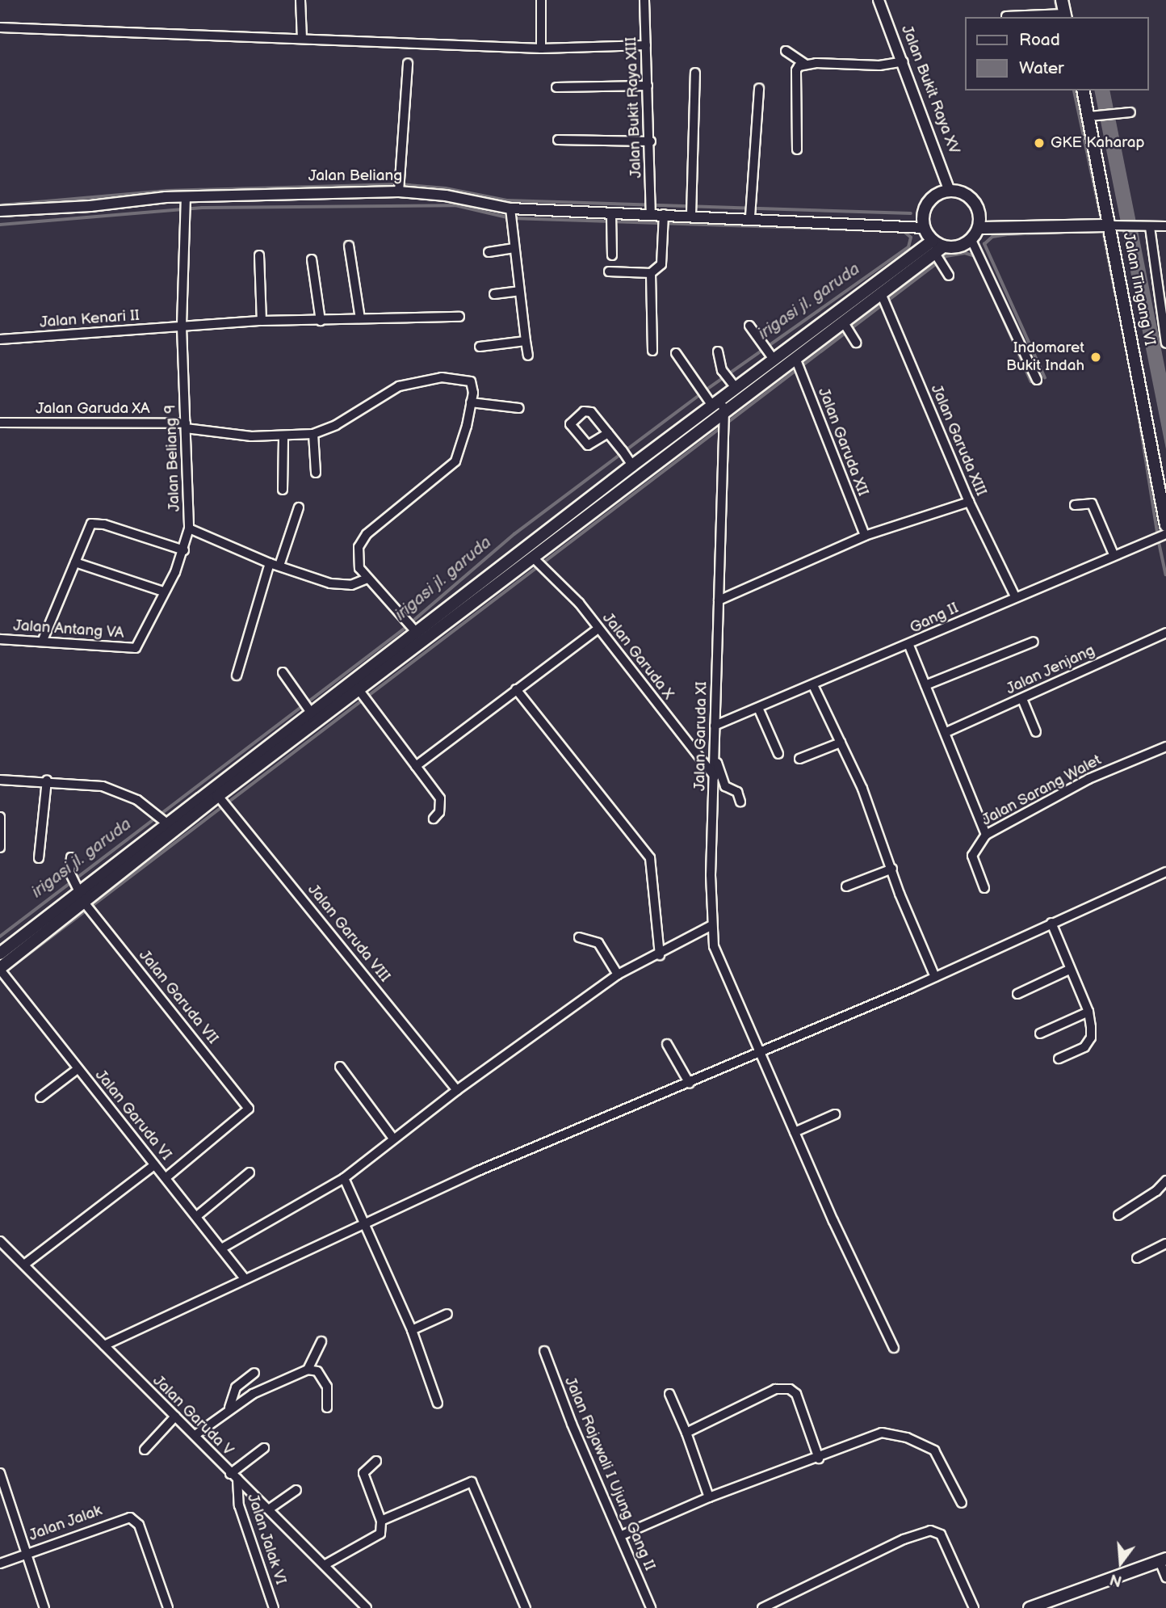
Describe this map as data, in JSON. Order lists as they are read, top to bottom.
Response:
{
  "streets": {
    "main road": ["Jalan Tingang VI"],
    "street": [
      "Jalan Bukit Raya XV",
      "Jalan Bukit Raya XIII",
      "Jalan Beliang",
      "Jalan Kenari II",
      "Jalan Garuda XA",
      "Jalan Garuda XIII",
      "Jalan Garuda XII",
      "Jalan Beliang 9",
      "Gang II",
      "Jalan Antang VA",
      "Jalan Garuda X",
      "Jalan Jenjang",
      "Jalan Garuda XI",
      "Jalan Sarang Walet",
      "Jalan Garuda VIII",
      "Jalan Garuda VII",
      "Jalan Garuda VI",
      "Jalan Garuda V",
      "Jalan Rajawali I Ujung Gang II",
      "Jalan Jalak",
      "Jalan Jalak VI"
    ]
  },
  "crossings": [
    ["Jalan Bukit Raya XV", "Jalan Beliang"],
    ["Jalan Bukit Raya XIII", "Jalan Beliang"],
    ["Jalan Beliang", "Jalan Beliang 9"],
    ["Jalan Kenari II", "Jalan Beliang 9"],
    ["Jalan Garuda XA", "Jalan Beliang 9"],
    ["Jalan Garuda XIII", "Gang II"],
    ["Gang II", "Jalan Garuda XI"],
    ["Jalan Garuda X", "Jalan Garuda XI"],
    ["Jalan Garuda VII", "Jalan Garuda VI"],
    ["Jalan Garuda V", "Jalan Jalak VI"]
  ],
  "water": ["irigasi jl. garuda"],
  "places": ["GKE Kaharap", "Indomaret Bukit Indah"],
  "legend": ["Road", "Water"],
  "north": "bottom"
}
